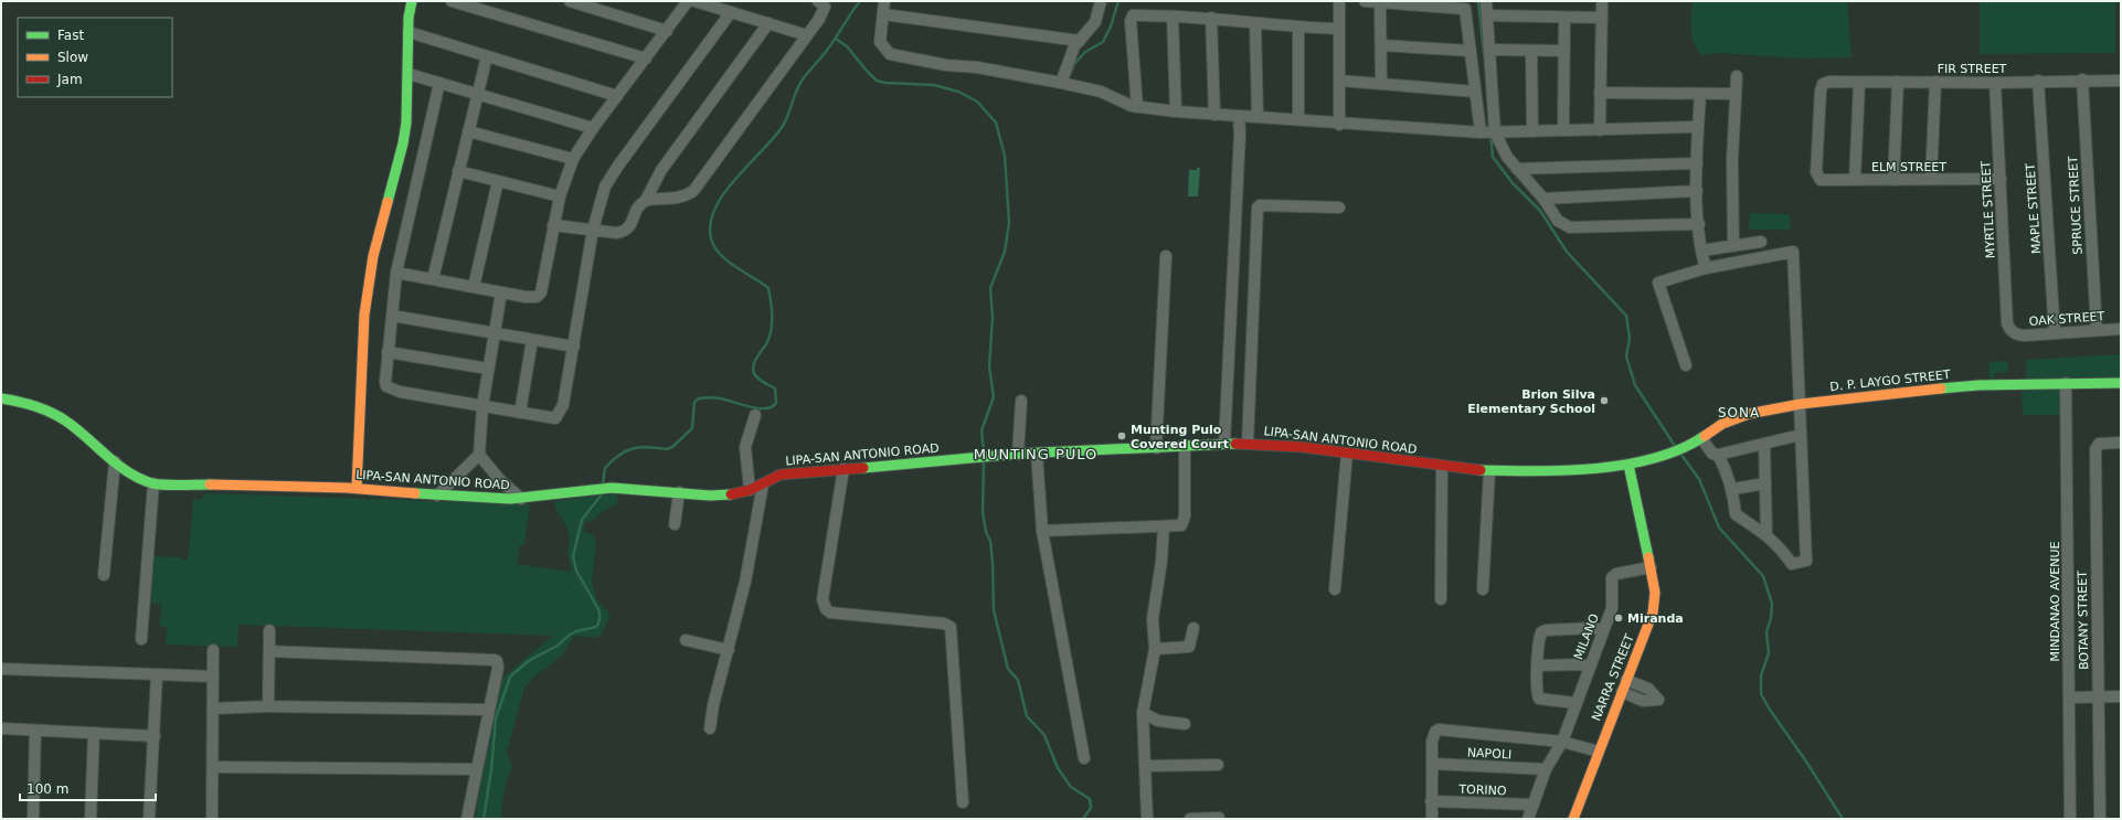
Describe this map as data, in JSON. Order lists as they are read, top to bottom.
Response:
{
  "streets": {
    "main road": ["D. P. LAYGO STREET", "LIPA-SAN ANTONIO ROAD", "NARRA STREET"],
    "street": [
      "FIR STREET",
      "ELM STREET",
      "SPRUCE STREET",
      "MAPLE STREET",
      "MYRTLE STREET",
      "OAK STREET",
      "MINDANAO AVENUE",
      "BOTANY STREET",
      "MILANO",
      "NAPOLI",
      "TORINO"
    ]
  },
  "crossings": [
    ["FIR STREET", "ELM STREET"],
    ["FIR STREET", "SPRUCE STREET"],
    ["FIR STREET", "MAPLE STREET"],
    ["FIR STREET", "MYRTLE STREET"],
    ["ELM STREET", "MYRTLE STREET"],
    ["SPRUCE STREET", "OAK STREET"],
    ["MAPLE STREET", "OAK STREET"],
    ["MYRTLE STREET", "OAK STREET"],
    ["D. P. LAYGO STREET", "LIPA-SAN ANTONIO ROAD"],
    ["D. P. LAYGO STREET", "MINDANAO AVENUE"],
    ["LIPA-SAN ANTONIO ROAD", "NARRA STREET"],
    ["MILANO", "NARRA STREET"],
    ["MILANO", "NAPOLI"],
    ["MILANO", "TORINO"]
  ],
  "districts": ["SONA", "MUNTING PULO"],
  "places": ["Brion Silva Elementary School", "Munting Pulo Covered Court", "Miranda"],
  "legend": ["Fast", "Slow", "Jam"],
  "scale_bar": "100 m"
}
